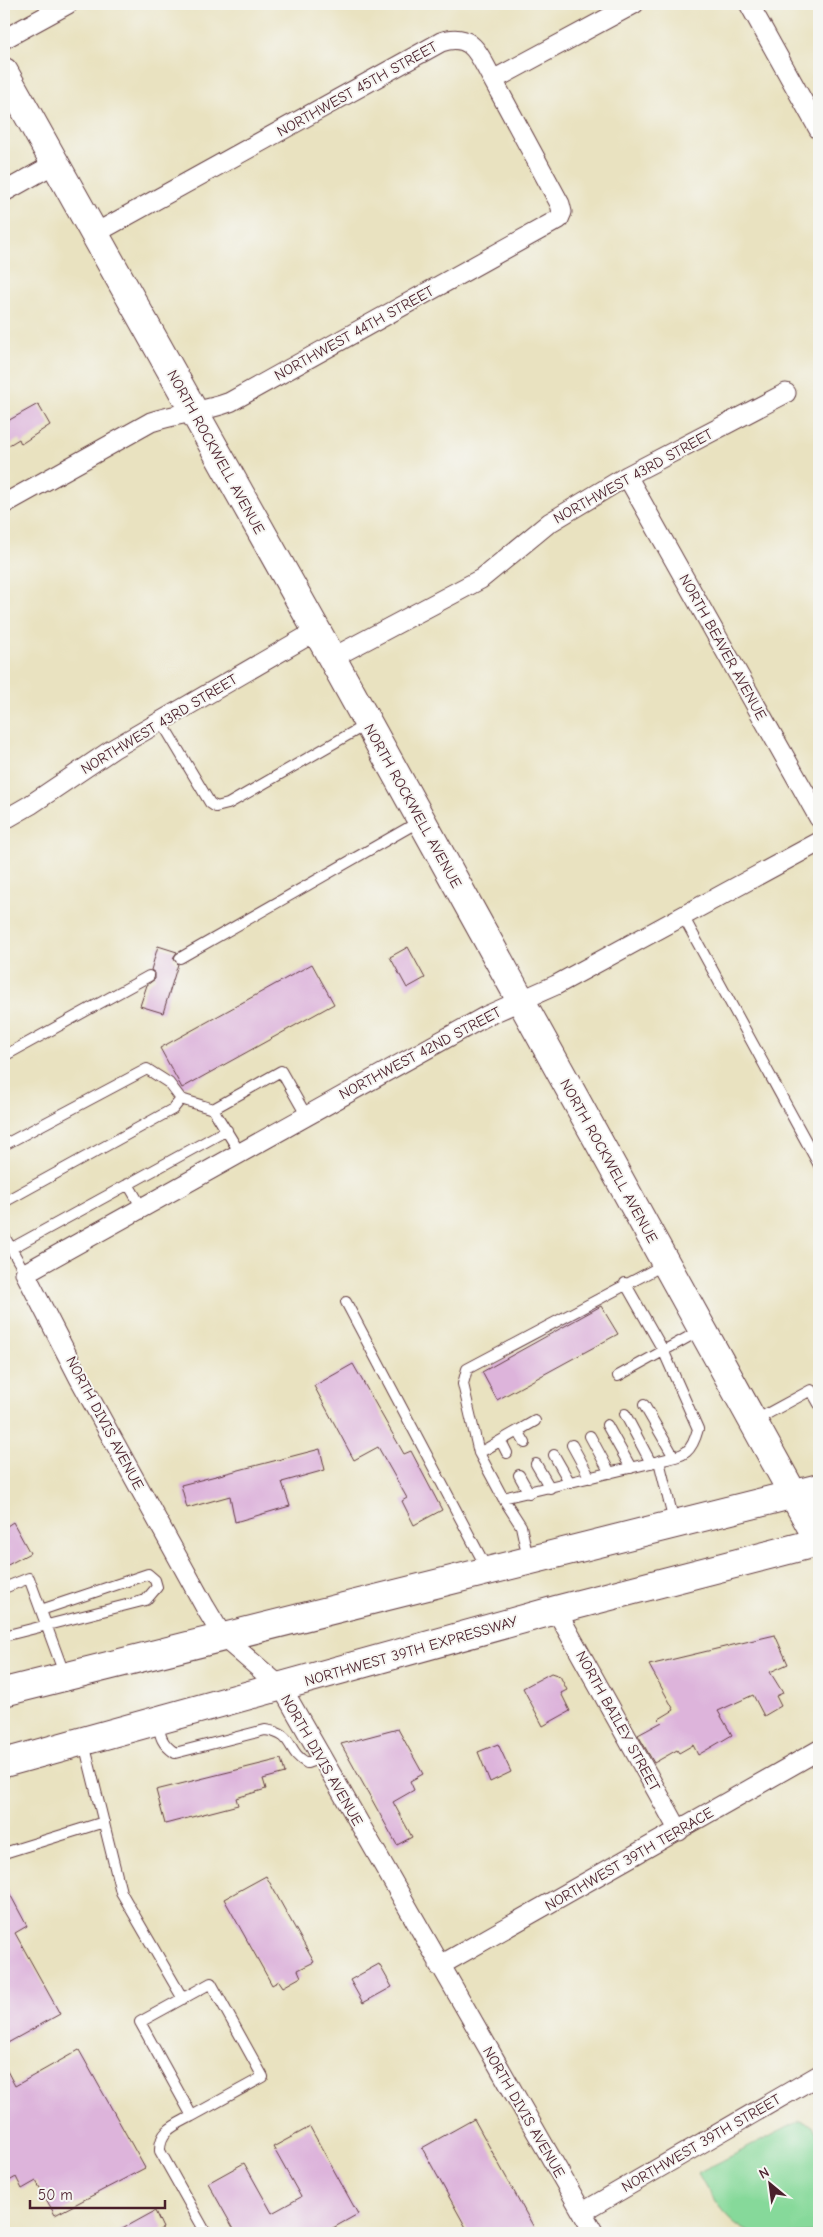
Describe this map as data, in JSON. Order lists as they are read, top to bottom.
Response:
{
  "streets": {
    "main road": ["NORTH ROCKWELL AVENUE", "NORTHWEST 39TH EXPRESSWAY"],
    "street": [
      "NORTHWEST 45TH STREET",
      "NORTHWEST 44TH STREET",
      "NORTHWEST 43RD STREET",
      "NORTH BEAVER AVENUE",
      "NORTHWEST 42ND STREET",
      "NORTH DIVIS AVENUE",
      "NORTH BAILEY STREET",
      "NORTHWEST 39TH TERRACE",
      "NORTHWEST 39TH STREET"
    ]
  },
  "crossings": [
    ["NORTHWEST 45TH STREET", "NORTHWEST 44TH STREET"],
    ["NORTHWEST 45TH STREET", "NORTH ROCKWELL AVENUE"],
    ["NORTHWEST 44TH STREET", "NORTH ROCKWELL AVENUE"],
    ["NORTH ROCKWELL AVENUE", "NORTHWEST 43RD STREET"],
    ["NORTH ROCKWELL AVENUE", "NORTHWEST 42ND STREET"],
    ["NORTH ROCKWELL AVENUE", "NORTHWEST 39TH EXPRESSWAY"],
    ["NORTHWEST 43RD STREET", "NORTH BEAVER AVENUE"],
    ["NORTHWEST 42ND STREET", "NORTH DIVIS AVENUE"],
    ["NORTH DIVIS AVENUE", "NORTHWEST 39TH EXPRESSWAY"],
    ["NORTH DIVIS AVENUE", "NORTHWEST 39TH TERRACE"],
    ["NORTH DIVIS AVENUE", "NORTHWEST 39TH STREET"],
    ["NORTHWEST 39TH EXPRESSWAY", "NORTH BAILEY STREET"],
    ["NORTH BAILEY STREET", "NORTHWEST 39TH TERRACE"]
  ],
  "scale_bar": "50 m",
  "north": "top left"
}
